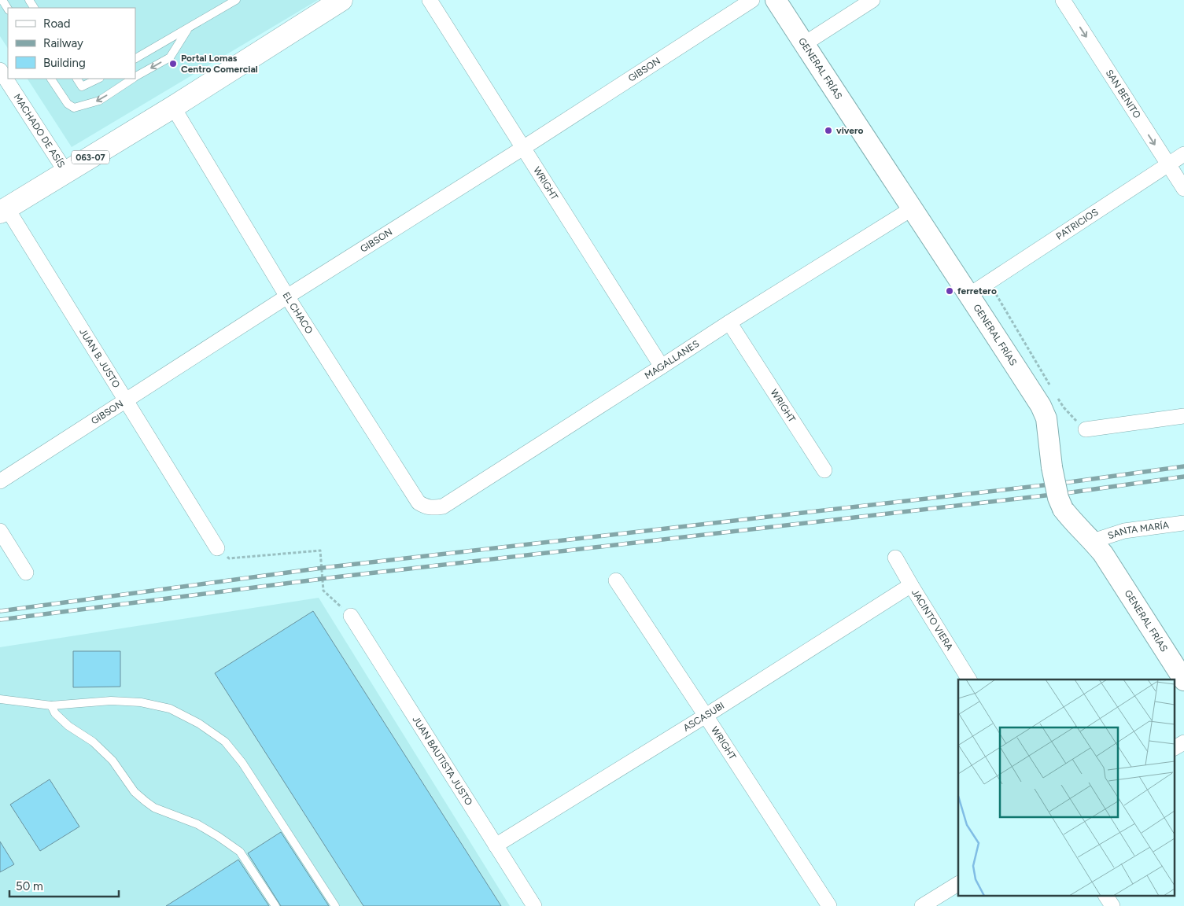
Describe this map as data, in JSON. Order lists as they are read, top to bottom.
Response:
{
  "streets": {
    "main road": ["GENERAL FRÍAS", "063-07"],
    "street": [
      "GIBSON",
      "SAN BENITO",
      "MACHADO DE ASÍS",
      "WRIGHT",
      "PATRICIOS",
      "EL CHACO",
      "JUAN B. JUSTO",
      "MAGALLANES",
      "SANTA MARÍA",
      "JACINTO VIERA",
      "ASCASUBI",
      "JUAN BAUTISTA JUSTO"
    ]
  },
  "crossings": [
    ["GIBSON", "WRIGHT"],
    ["GIBSON", "EL CHACO"],
    ["GIBSON", "JUAN B. JUSTO"],
    ["GENERAL FRÍAS", "PATRICIOS"],
    ["GENERAL FRÍAS", "MAGALLANES"],
    ["GENERAL FRÍAS", "SANTA MARÍA"],
    ["SAN BENITO", "PATRICIOS"],
    ["MACHADO DE ASÍS", "063-07"],
    ["063-07", "EL CHACO"],
    ["063-07", "JUAN B. JUSTO"],
    ["WRIGHT", "MAGALLANES"],
    ["WRIGHT", "ASCASUBI"],
    ["EL CHACO", "MAGALLANES"],
    ["JACINTO VIERA", "ASCASUBI"],
    ["ASCASUBI", "JUAN BAUTISTA JUSTO"]
  ],
  "one_way": ["SAN BENITO"],
  "places": ["Portal Lomas Centro Comercial", "vivero", "ferretero"],
  "legend": ["Road", "Railway", "Building"],
  "scale_bar": "50 m"
}
